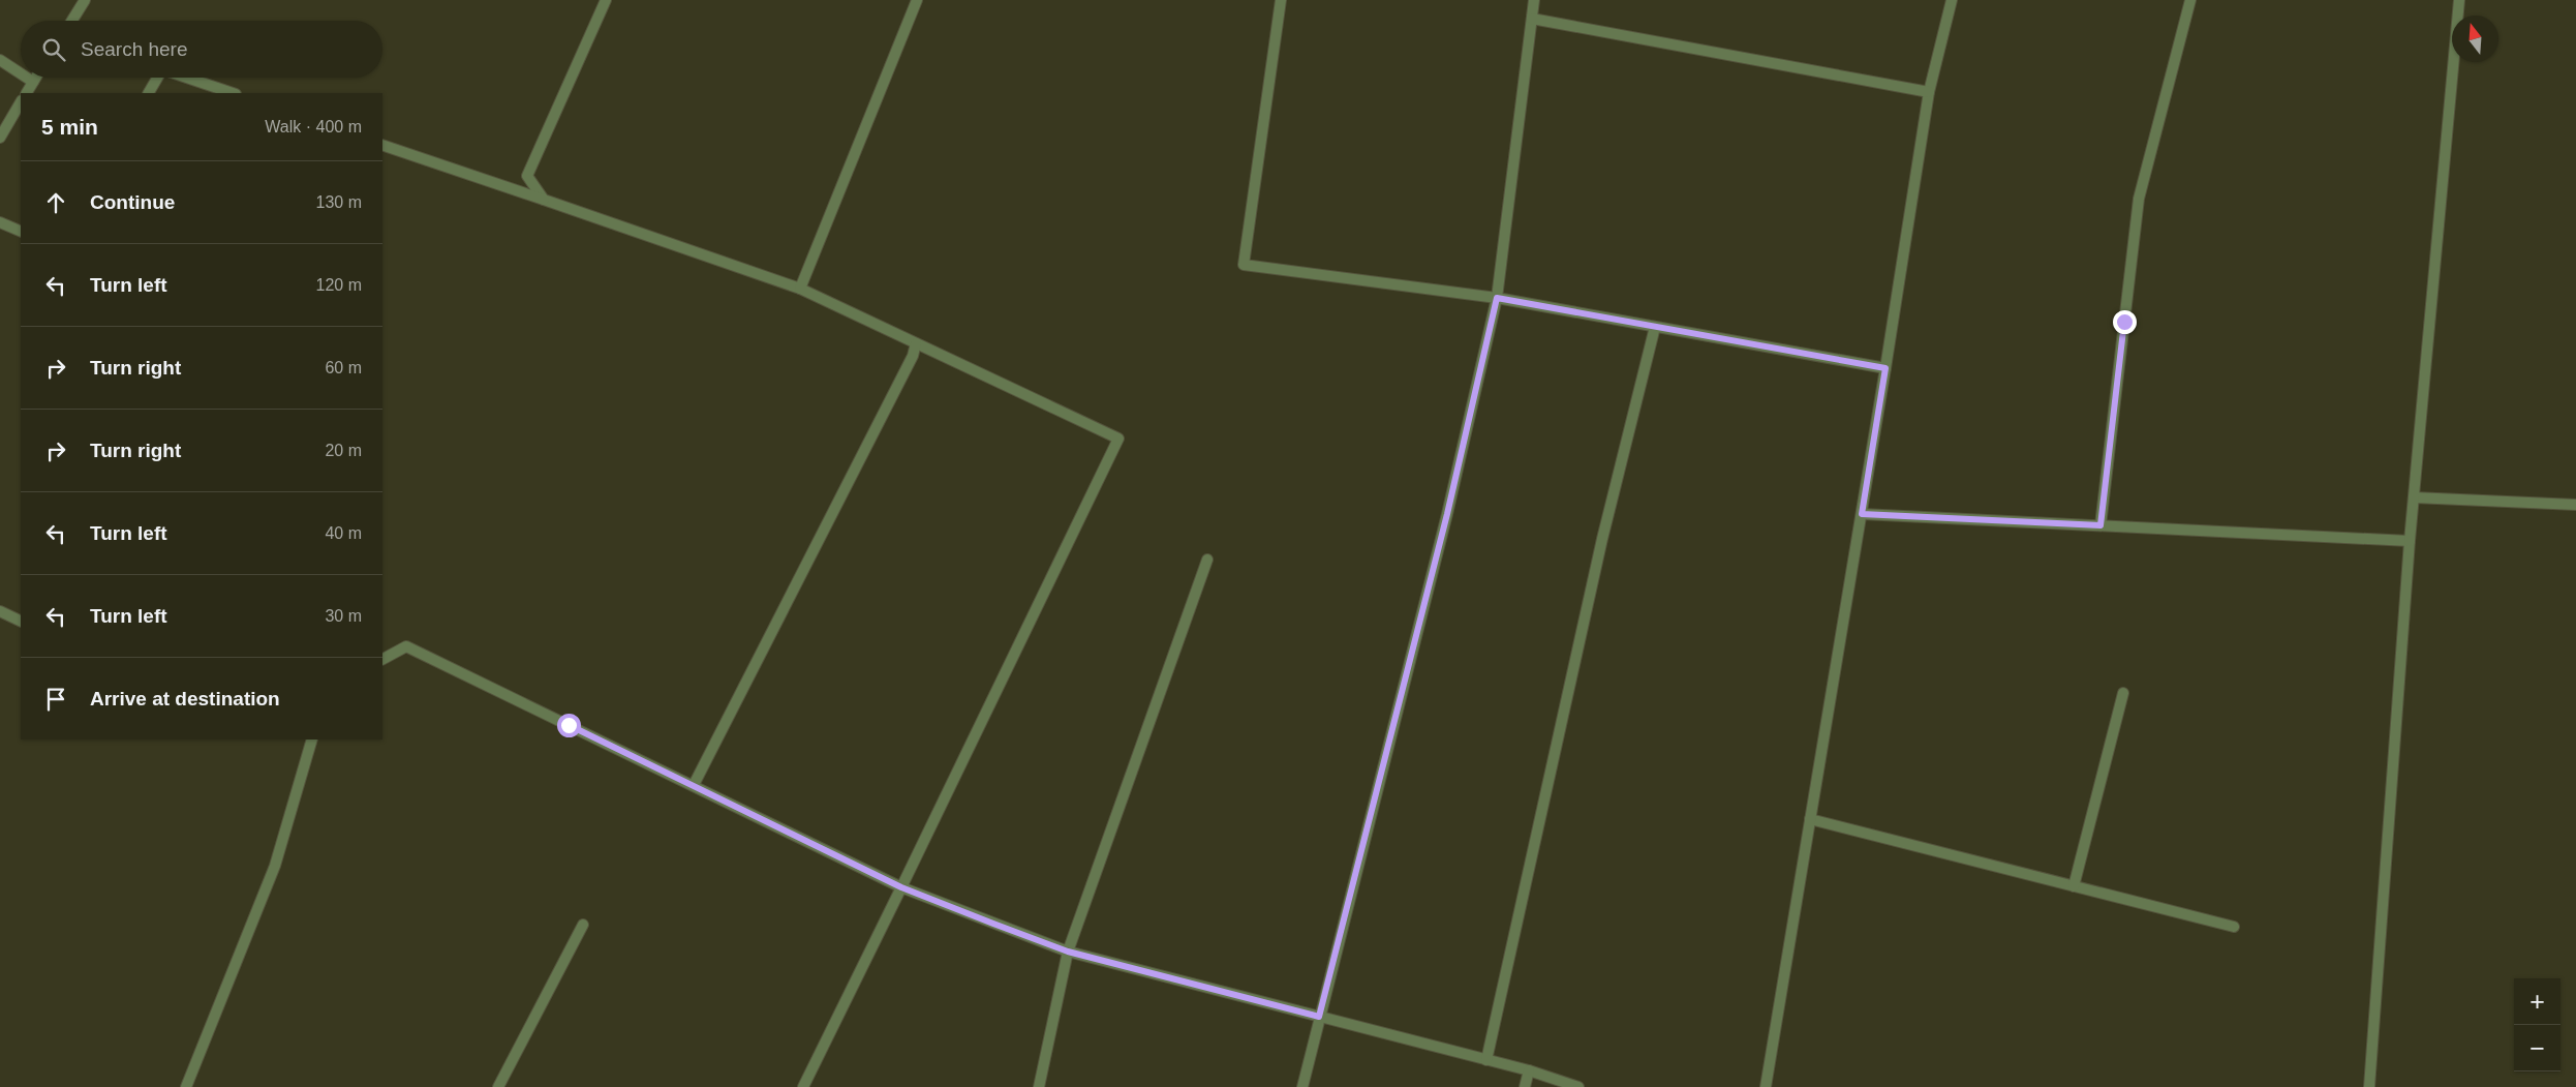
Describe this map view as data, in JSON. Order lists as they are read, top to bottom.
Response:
{
  "north": "top",
  "page": {
    "search": "Search here",
    "heading": ["5 min", "Walk · 400 m"],
    "list": [
      ["Continue", "130 m"],
      ["Turn left", "120 m"],
      ["Turn right", "60 m"],
      ["Turn right", "20 m"],
      ["Turn left", "40 m"],
      ["Turn left", "30 m"],
      "Arrive at destination"
    ],
    "map_buttons": ["+", "−"]
  }
}
